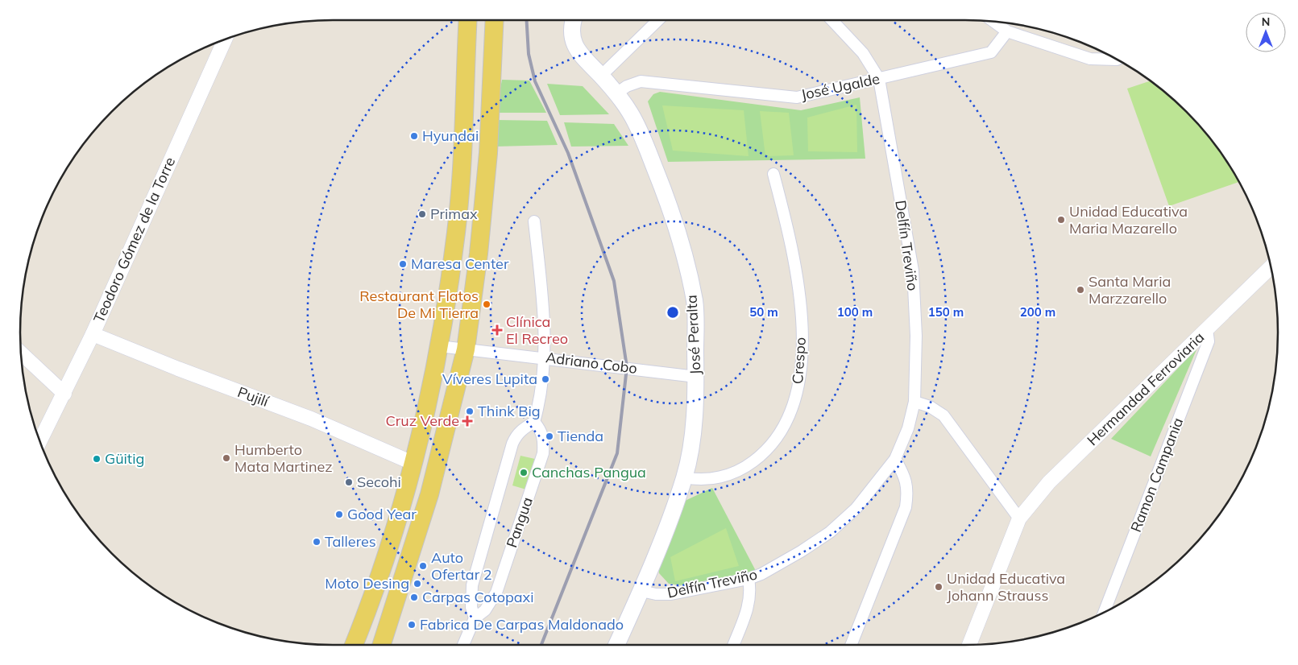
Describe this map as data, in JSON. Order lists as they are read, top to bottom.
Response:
{
  "streets": {
    "main road": ["José Peralta"],
    "street": [
      "José Ugalde",
      "Teodoro Gómez de la Torre",
      "Delfín Treviño",
      "Crespo",
      "Adriano Cobo",
      "Hermandad Ferroviaria",
      "Pujilí",
      "Ramon Campania",
      "Pangua"
    ]
  },
  "crossings": [
    ["José Ugalde", "Delfín Treviño"],
    ["José Ugalde", "José Peralta"],
    ["Teodoro Gómez de la Torre", "Pujilí"],
    ["Delfín Treviño", "José Peralta"],
    ["José Peralta", "Crespo"],
    ["José Peralta", "Adriano Cobo"],
    ["Hermandad Ferroviaria", "Ramon Campania"]
  ],
  "places": {
    "other": [
      "Hyundai",
      "Primax",
      "Unidad Educativa Maria Mazarello",
      "Maresa Center",
      "Santa Maria Marzzarello",
      "Restaurant Flatos De Mi Tierra",
      "Víveres Lupita",
      "Think Big",
      "Tienda",
      "Humberto Mata Martinez",
      "Güitig",
      "Canchas Pangua",
      "Secohi",
      "Good Year",
      "Talleres",
      "Auto Ofertar 2",
      "Moto Desing",
      "Unidad Educativa Johann Strauss",
      "Carpas Cotopaxi",
      "Fabrica De Carpas Maldonado"
    ],
    "health": ["Clínica El Recreo", "Cruz Verde"]
  },
  "north": "top",
  "rings": [
    "50 m",
    "100 m",
    "150 m",
    "200 m"
  ]
}
